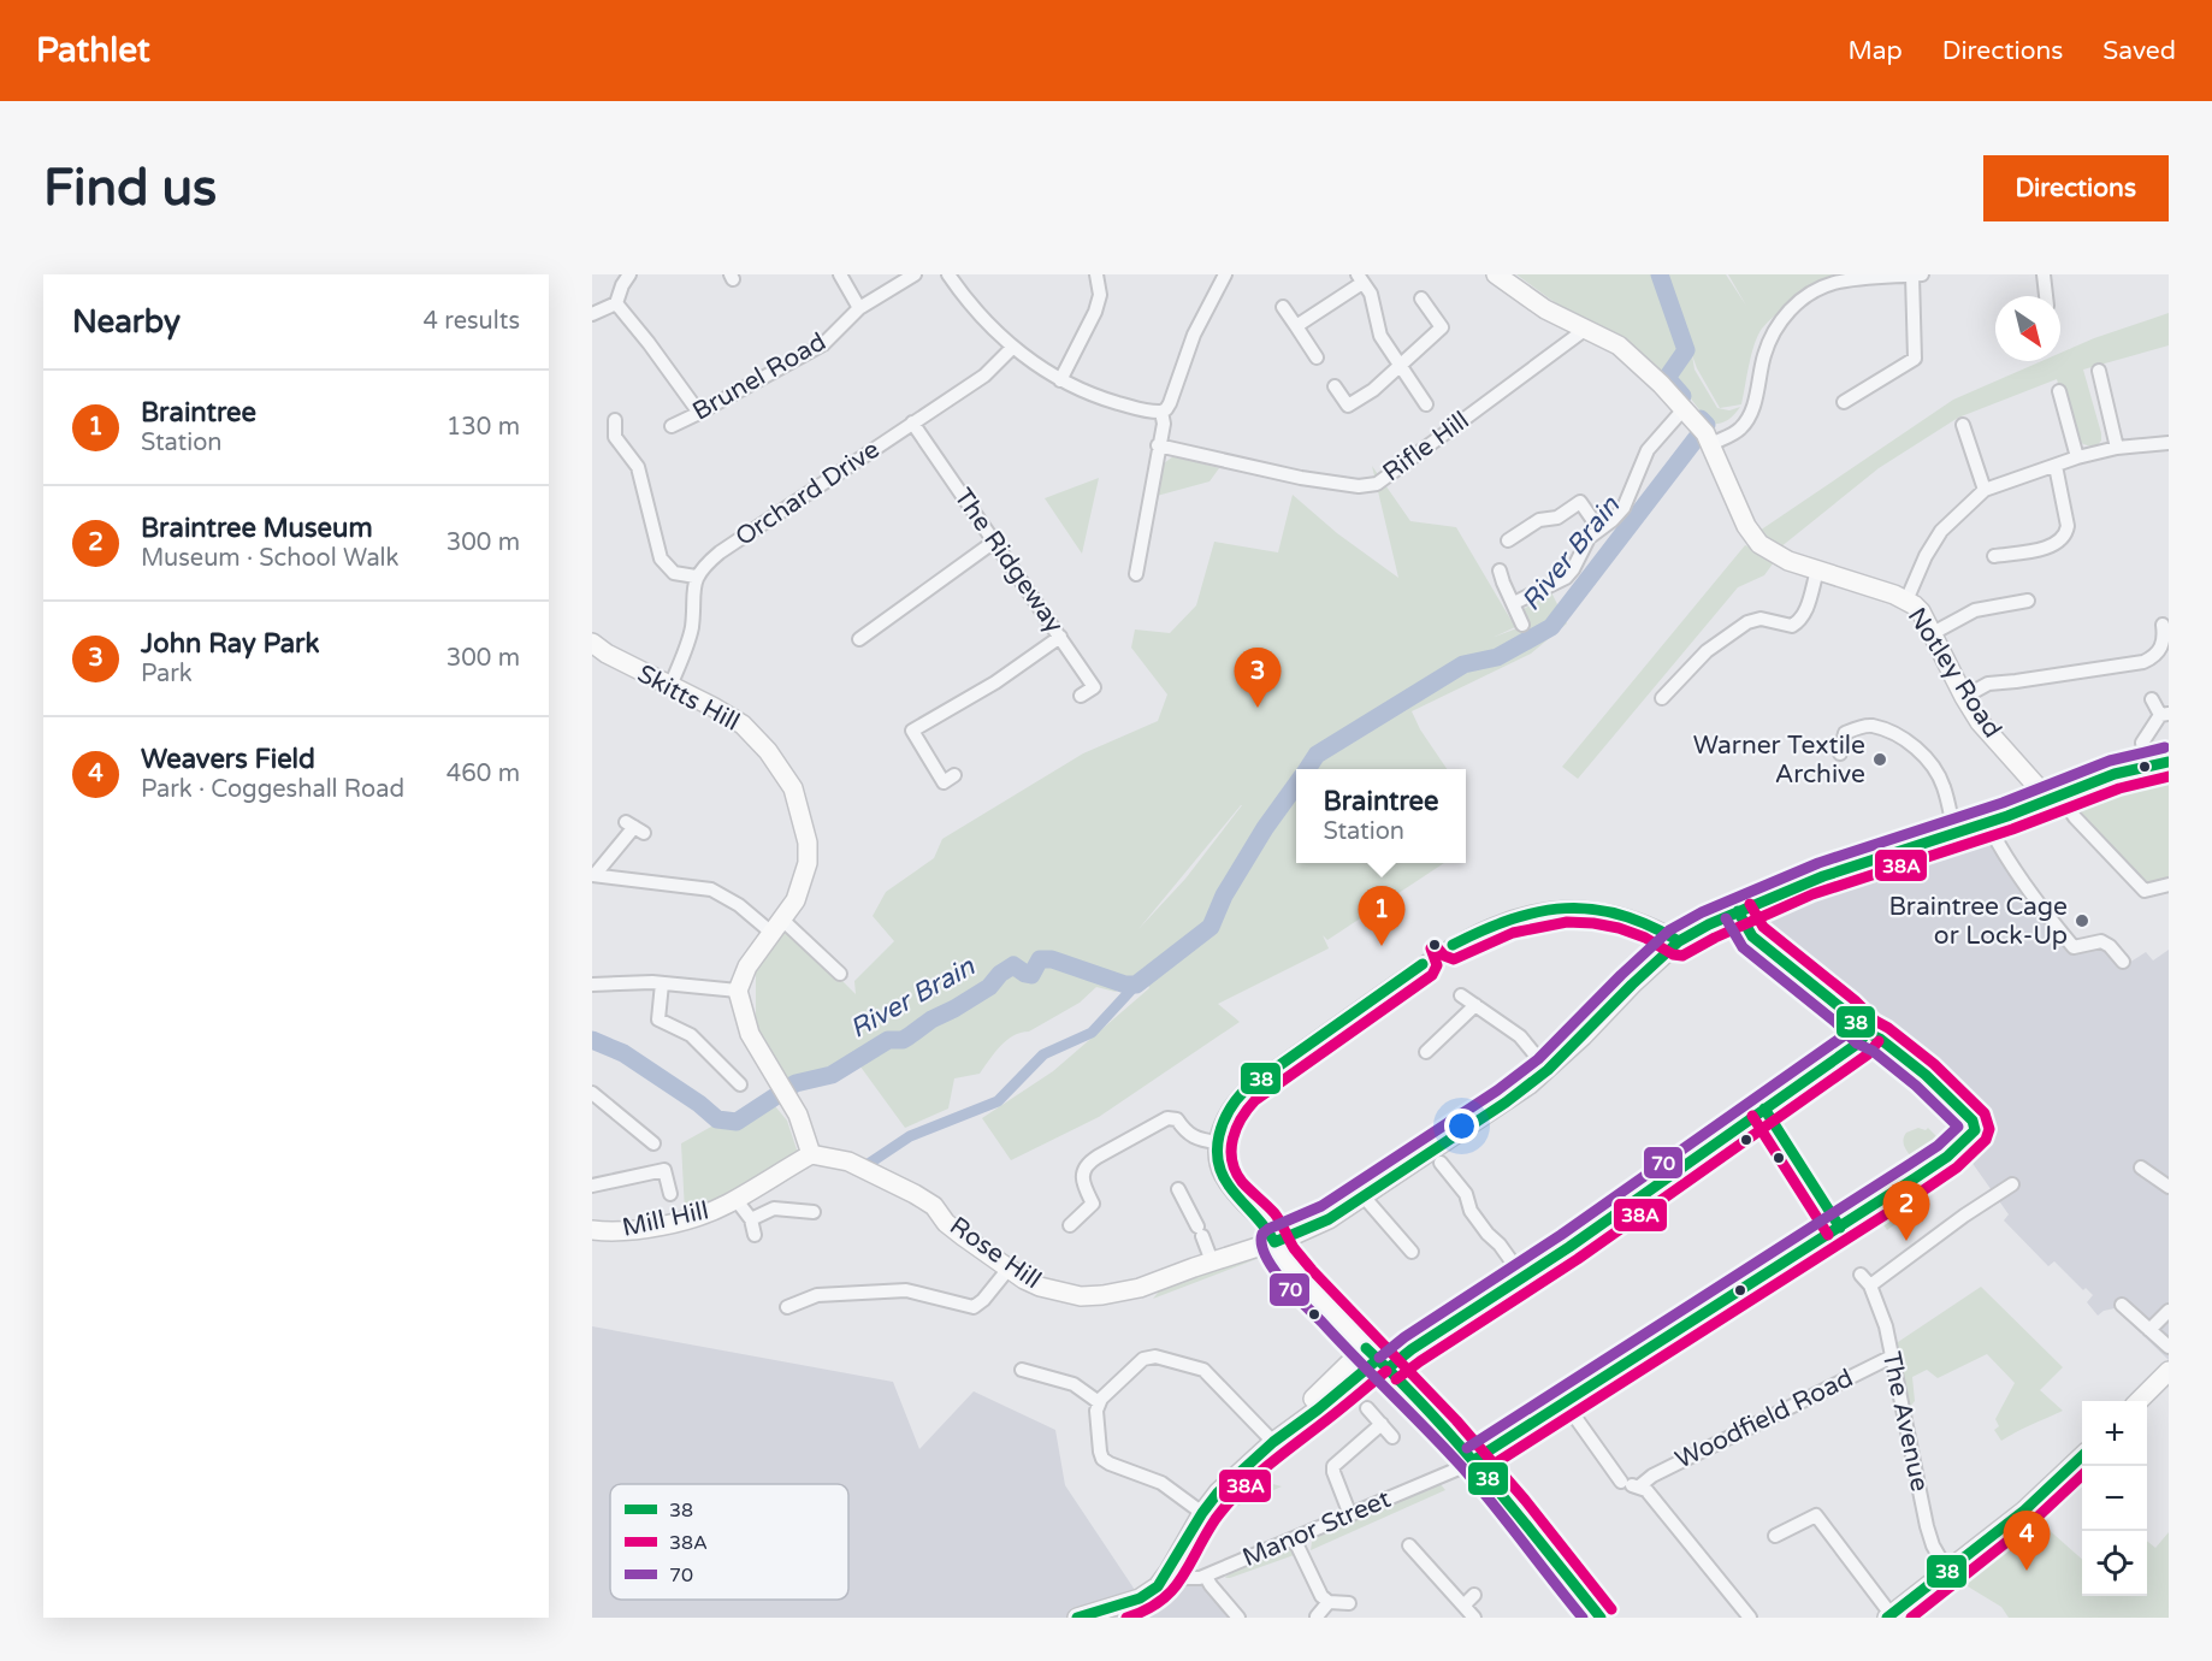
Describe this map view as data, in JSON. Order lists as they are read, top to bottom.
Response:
{
  "streets": {
    "main road": [
      "Notley Road",
      "Skitts Hill",
      "Mill Hill",
      "Rose Hill"
    ],
    "street": [
      "Brunel Road",
      "Rifle Hill",
      "Orchard Drive",
      "The Ridgeway",
      "Woodfield Road",
      "The Avenue",
      "Manor Street"
    ]
  },
  "crossings": [
    ["Rifle Hill", "Notley Road"],
    ["Orchard Drive", "The Ridgeway"],
    ["Notley Road", "Rose Hill"],
    ["Mill Hill", "Rose Hill"],
    ["Woodfield Road", "The Avenue"]
  ],
  "water": ["River Brain"],
  "places": ["Warner Textile Archive", "Braintree Cage or Lock-Up"],
  "lines": ["transit line 70", "transit line 38", "transit line 38A"],
  "legend": ["38", "38A", "70"],
  "north": "bottom right",
  "page": {
    "header": "Pathlet",
    "nav": ["Map", "Directions", "Saved"],
    "buttons": "Directions",
    "title": "Find us",
    "heading": ["Nearby", "4 results"],
    "list": [
      {
        "mark": "1",
        "name": "Braintree",
        "note": "Station",
        "value": "130 m"
      },
      {
        "mark": "2",
        "name": "Braintree Museum",
        "note": "Museum · School Walk",
        "value": "300 m"
      },
      {
        "mark": "3",
        "name": "John Ray Park",
        "note": "Park",
        "value": "300 m"
      },
      {
        "mark": "4",
        "name": "Weavers Field",
        "note": "Park · Coggeshall Road",
        "value": "460 m"
      }
    ],
    "pins": [
      "3",
      "1",
      "2",
      "4"
    ],
    "popup": ["Braintree", "Station"],
    "map_buttons": ["+", "−"]
  }
}
